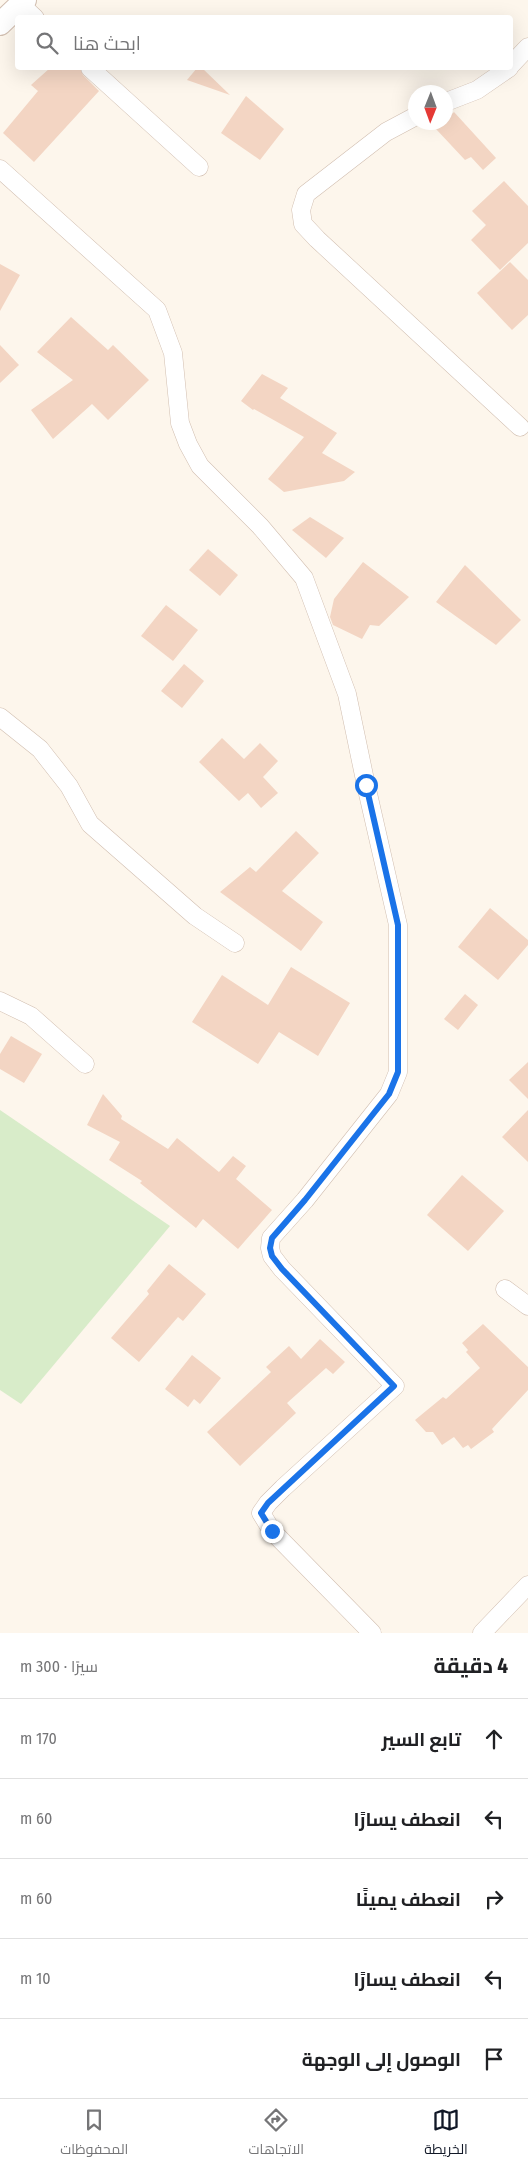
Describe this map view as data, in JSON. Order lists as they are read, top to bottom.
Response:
{
  "north": "bottom",
  "page": {
    "search": "ابحث هنا",
    "heading": ["4 دقيقة", "سيرًا · 300 m"],
    "list": [
      ["تابع السير", "170 m"],
      ["انعطف يسارًا", "60 m"],
      ["انعطف يمينًا", "60 m"],
      ["انعطف يسارًا", "10 m"],
      "الوصول إلى الوجهة"
    ],
    "nav": ["الخريطة", "الاتجاهات", "المحفوظات"]
  }
}
